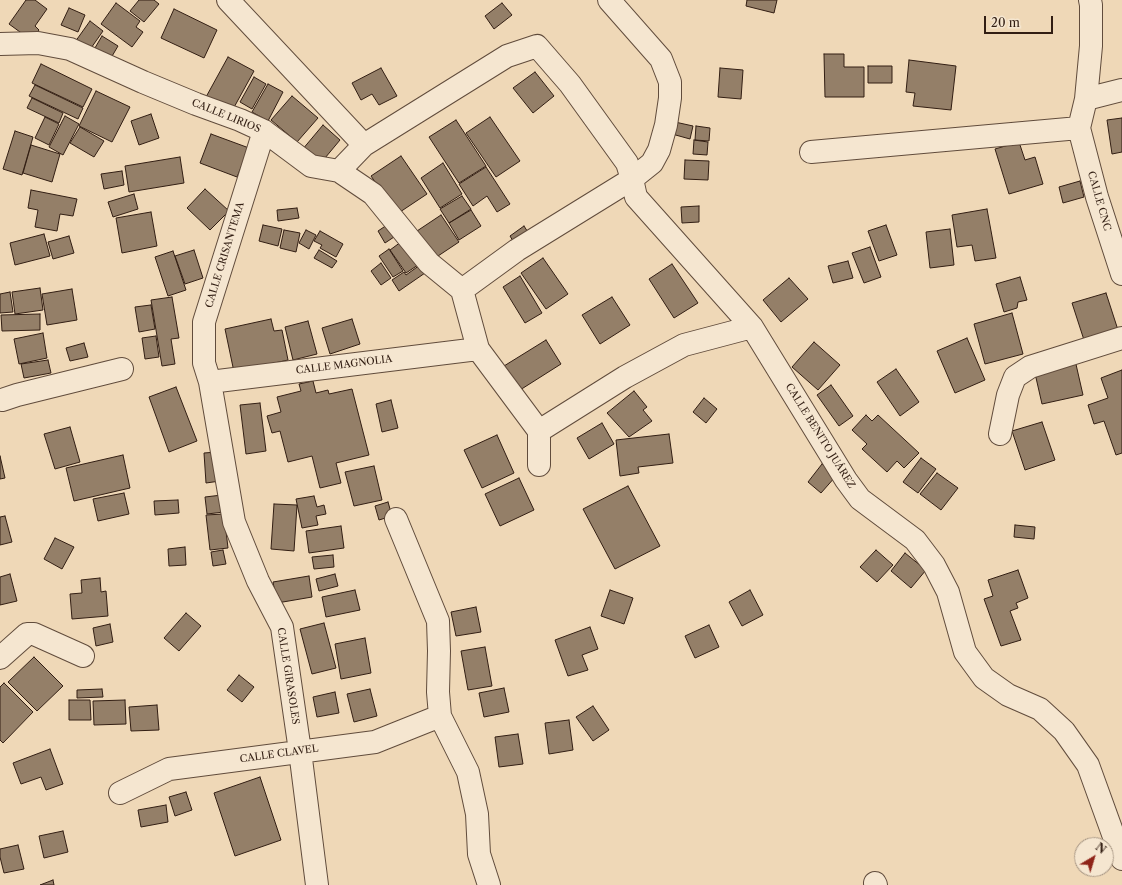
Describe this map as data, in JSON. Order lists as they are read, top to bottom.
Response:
{
  "streets": {
    "street": [
      "CALLE LIRIOS",
      "CALLE CNC",
      "CALLE CRISANTEMA",
      "CALLE MAGNOLIA",
      "CALLE BENITO JUÁREZ",
      "CALLE GIRASOLES",
      "CALLE CLAVEL"
    ]
  },
  "crossings": [
    ["CALLE LIRIOS", "CALLE CRISANTEMA"],
    ["CALLE CRISANTEMA", "CALLE MAGNOLIA"],
    ["CALLE CRISANTEMA", "CALLE GIRASOLES"],
    ["CALLE MAGNOLIA", "CALLE GIRASOLES"],
    ["CALLE GIRASOLES", "CALLE CLAVEL"]
  ],
  "scale_bar": "20 m",
  "north": "top right"
}
